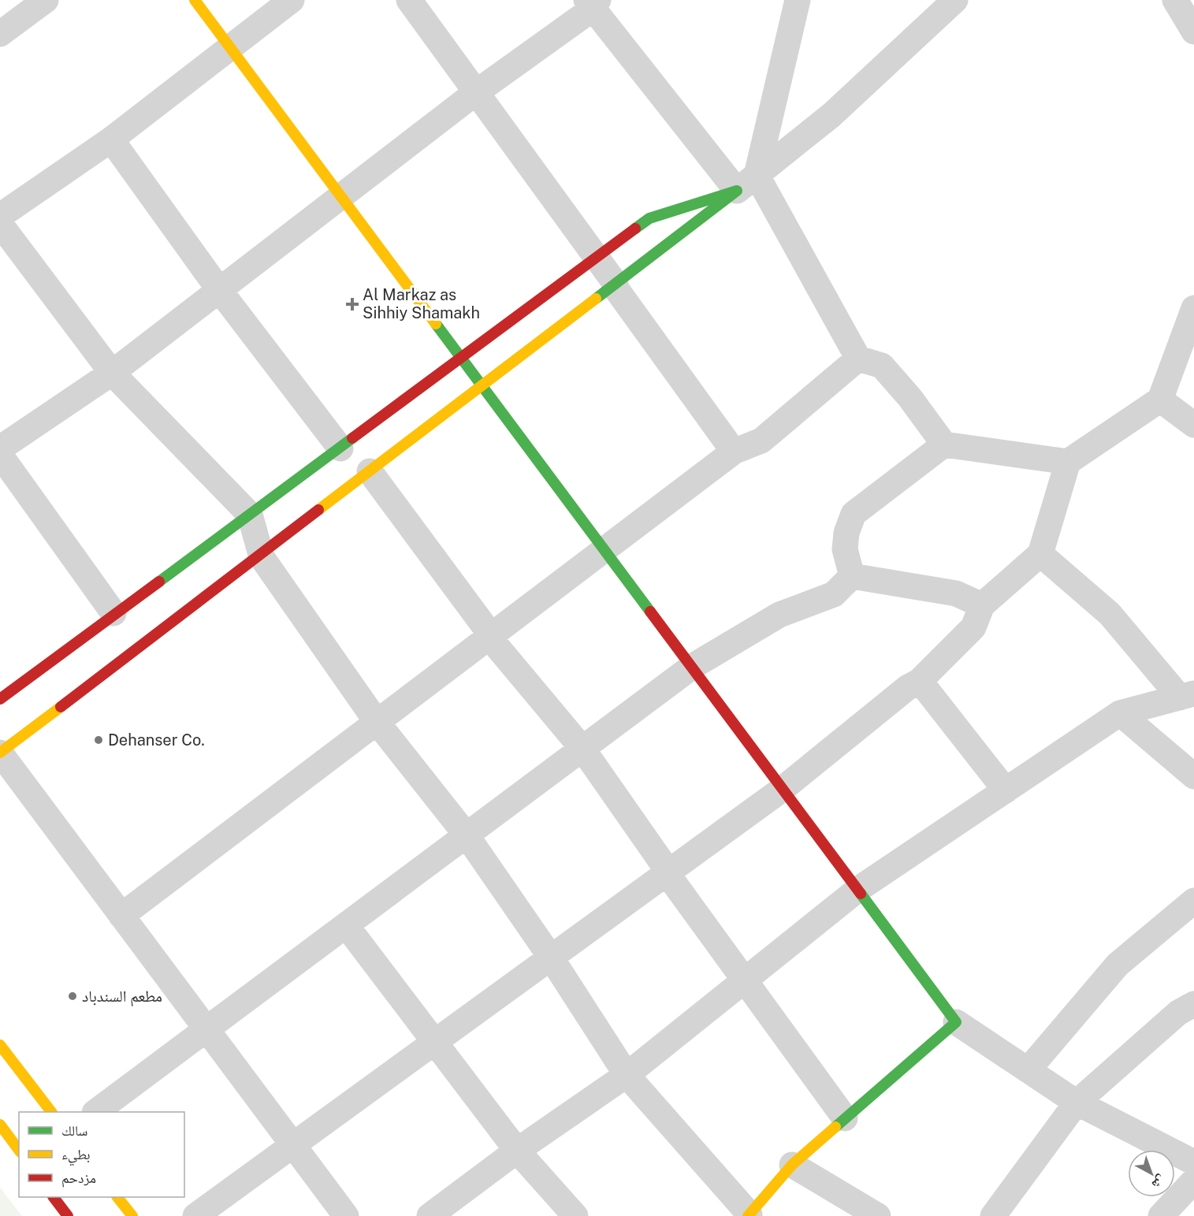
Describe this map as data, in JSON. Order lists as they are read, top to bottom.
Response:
{
  "places": {
    "health": ["Al Markaz as Sihhiy Shamakh"],
    "other": ["Dehanser Co.", "مطعم السندباد"]
  },
  "legend": ["سالك", "بطيء", "مزدحم"],
  "north": "bottom right"
}
